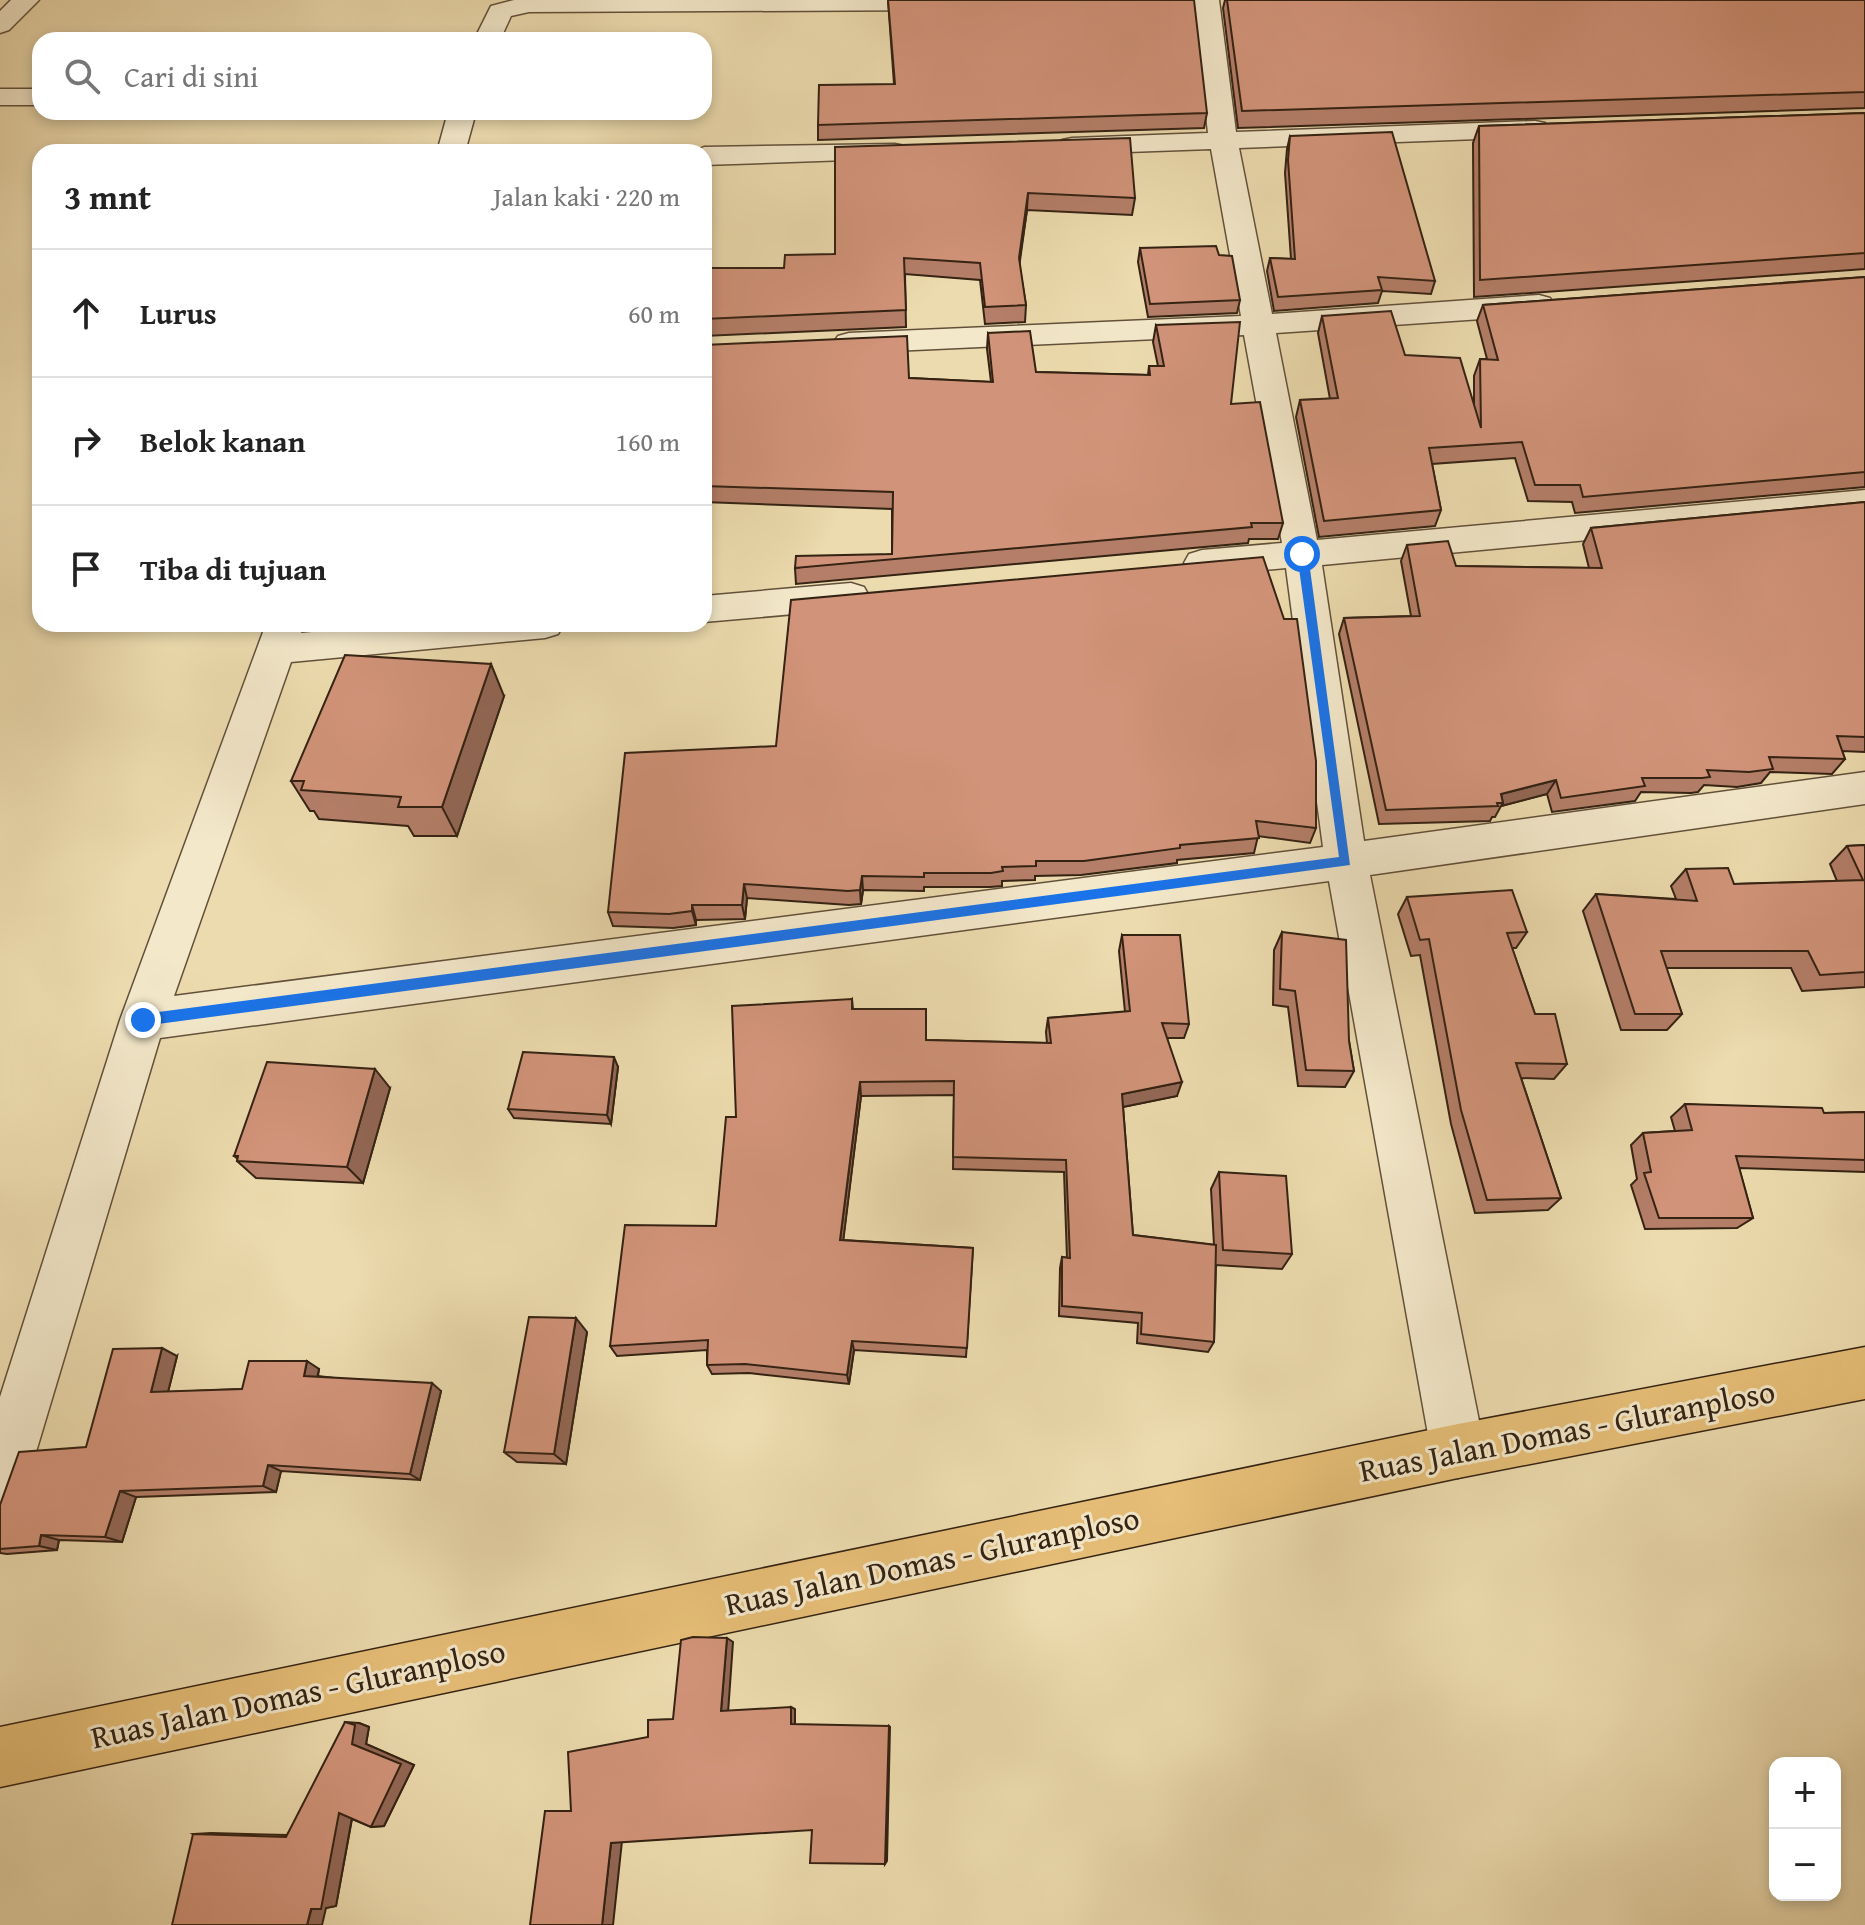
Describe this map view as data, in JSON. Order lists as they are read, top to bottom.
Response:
{
  "streets": {
    "main road": ["Ruas Jalan Domas - Gluranploso"]
  },
  "page": {
    "search": "Cari di sini",
    "heading": ["3 mnt", "Jalan kaki · 220 m"],
    "list": [
      ["Lurus", "60 m"],
      ["Belok kanan", "160 m"],
      "Tiba di tujuan"
    ],
    "map_buttons": ["+", "−"]
  }
}
